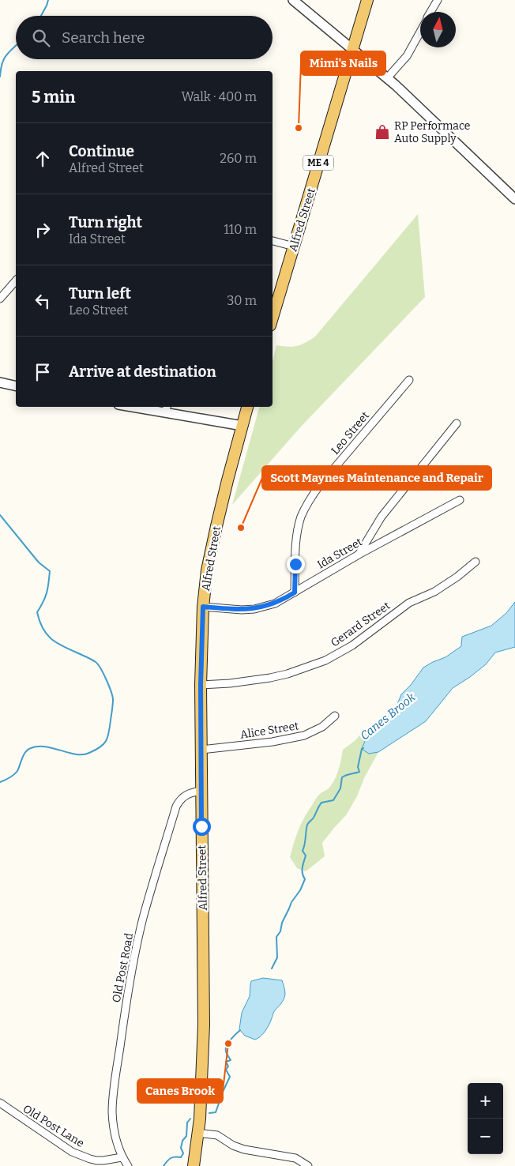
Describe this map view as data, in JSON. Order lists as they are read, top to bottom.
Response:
{
  "streets": {
    "main road": ["ME 4", "Alfred Street"],
    "street": [
      "Leo Street",
      "Ida Street",
      "Gerard Street",
      "Alice Street",
      "Old Post Road",
      "Old Post Lane"
    ]
  },
  "crossings": [
    ["Alfred Street", "Ida Street"],
    ["Alfred Street", "Gerard Street"],
    ["Alfred Street", "Alice Street"],
    ["Alfred Street", "Old Post Road"],
    ["Leo Street", "Ida Street"],
    ["Old Post Road", "Old Post Lane"]
  ],
  "water": ["Canes Brook"],
  "places": {
    "other": ["Mimi's Nails", "Scott Maynes Maintenance and Repair", "Canes Brook"],
    "shop": ["RP Performace Auto Supply"]
  },
  "north": "top",
  "page": {
    "search": "Search here",
    "heading": ["5 min", "Walk · 400 m"],
    "list": [
      ["Continue", "Alfred Street", "260 m"],
      ["Turn right", "Ida Street", "110 m"],
      ["Turn left", "Leo Street", "30 m"],
      "Arrive at destination"
    ],
    "map_buttons": ["+", "−"]
  }
}
